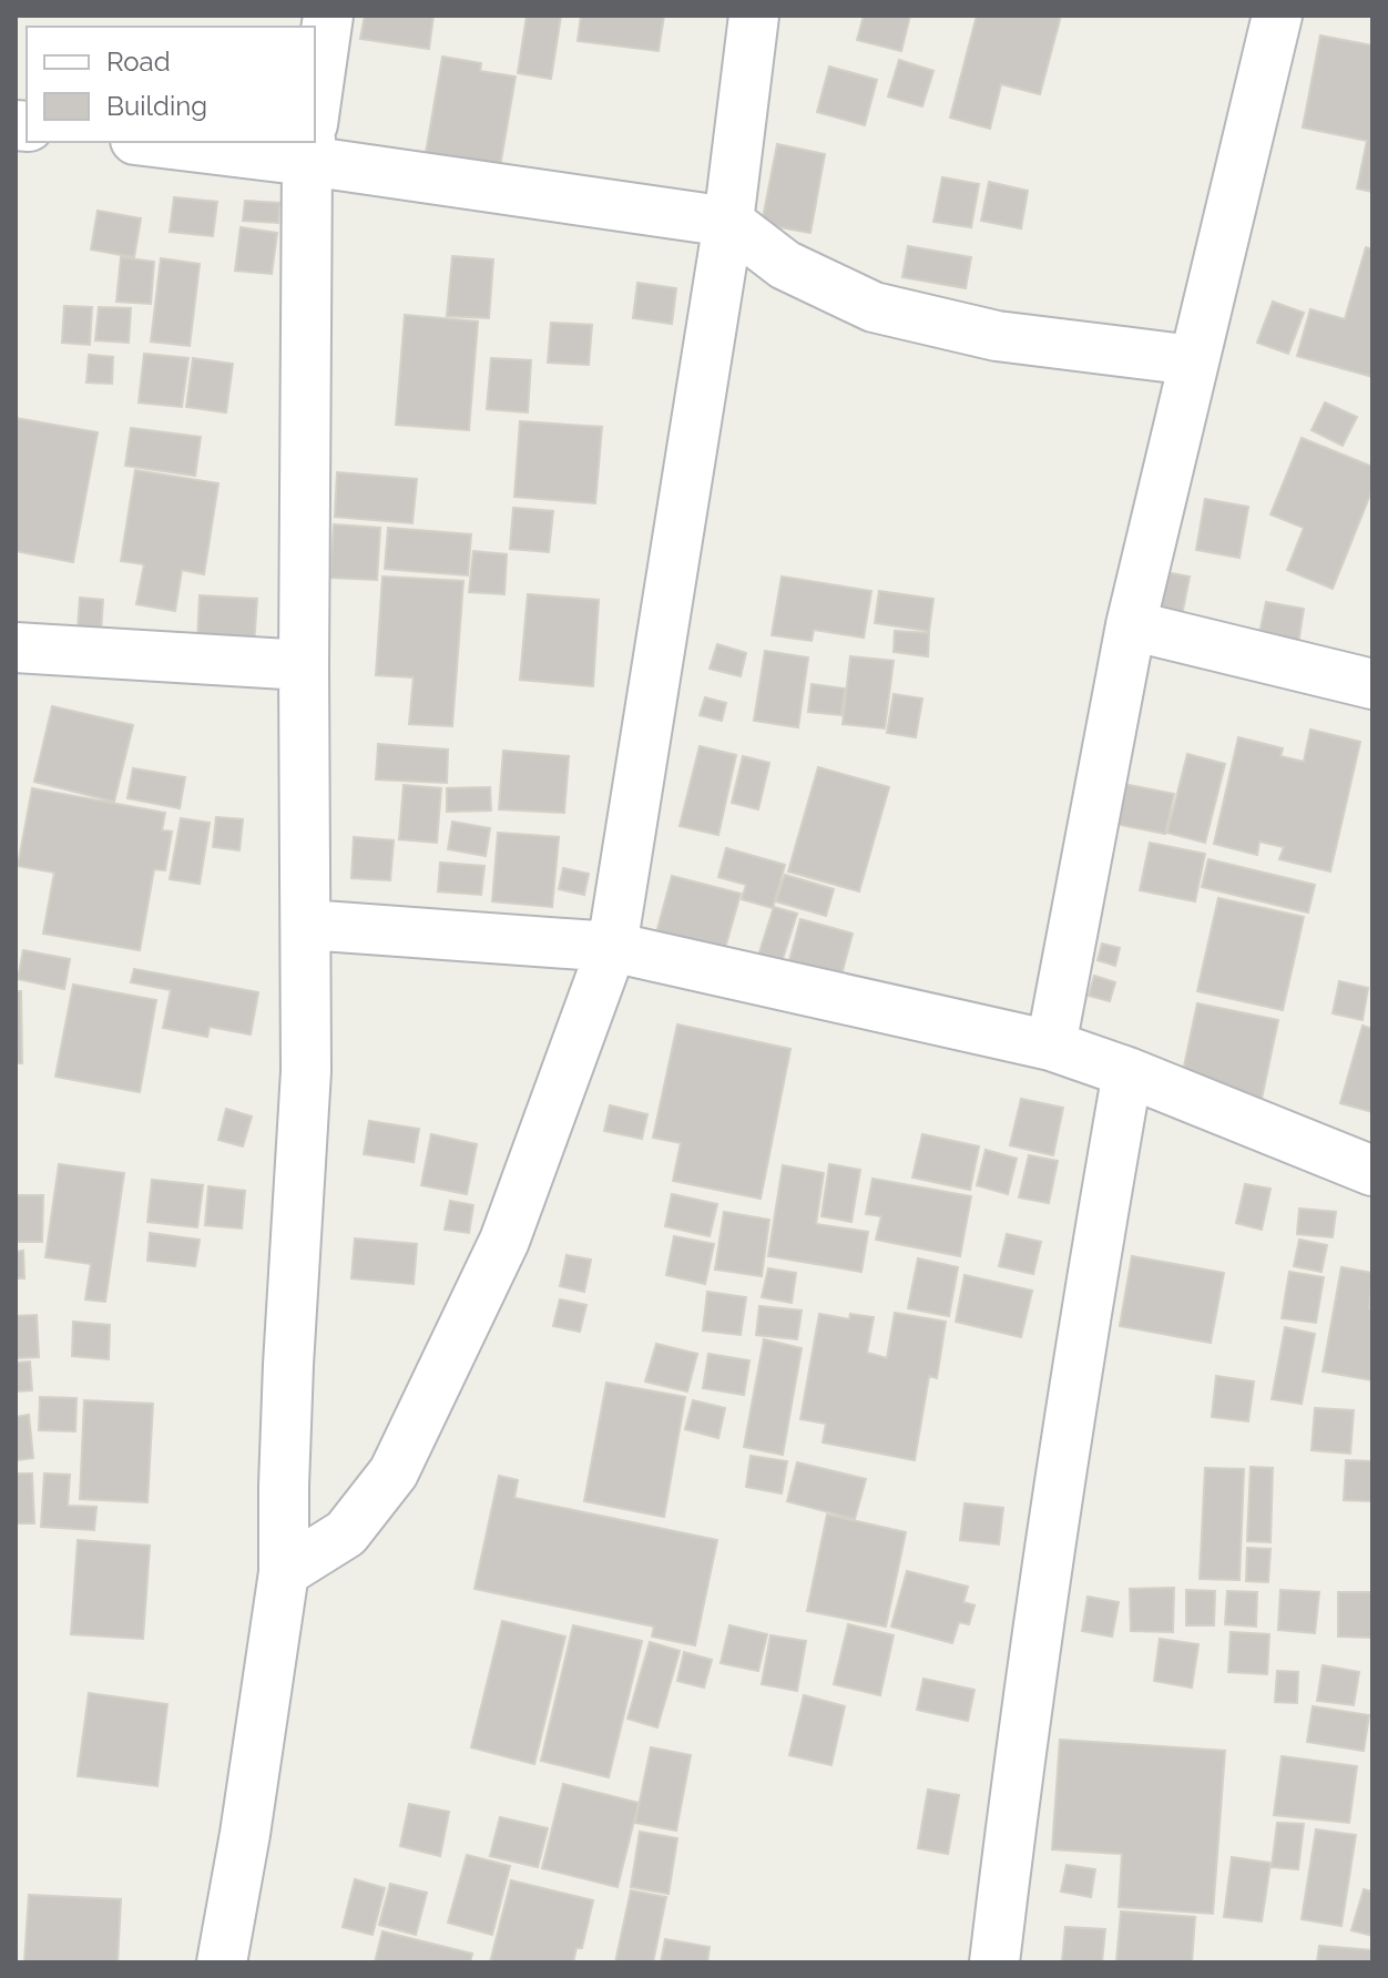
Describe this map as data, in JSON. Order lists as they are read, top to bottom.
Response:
{
  "legend": ["Road", "Building"]
}
